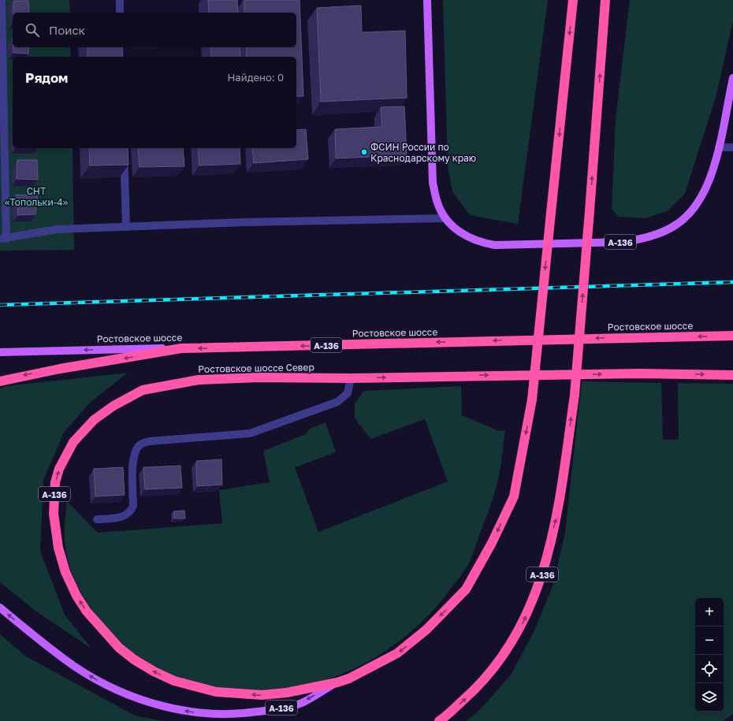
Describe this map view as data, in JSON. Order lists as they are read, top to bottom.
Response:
{
  "streets": {
    "highway": ["А-136", "Ростовское шоссе", "Ростовское шоссе Север"]
  },
  "crossings": [
    ["А-136", "Ростовское шоссе"],
    ["А-136", "Ростовское шоссе Север"]
  ],
  "parks": ["СНТ «Топольки-4»"],
  "places": ["ФСИН России по Краснодарскому краю"],
  "page": {
    "search": "Поиск",
    "heading": ["Рядом", "Найдено: 0"],
    "map_buttons": ["+", "−"]
  }
}
